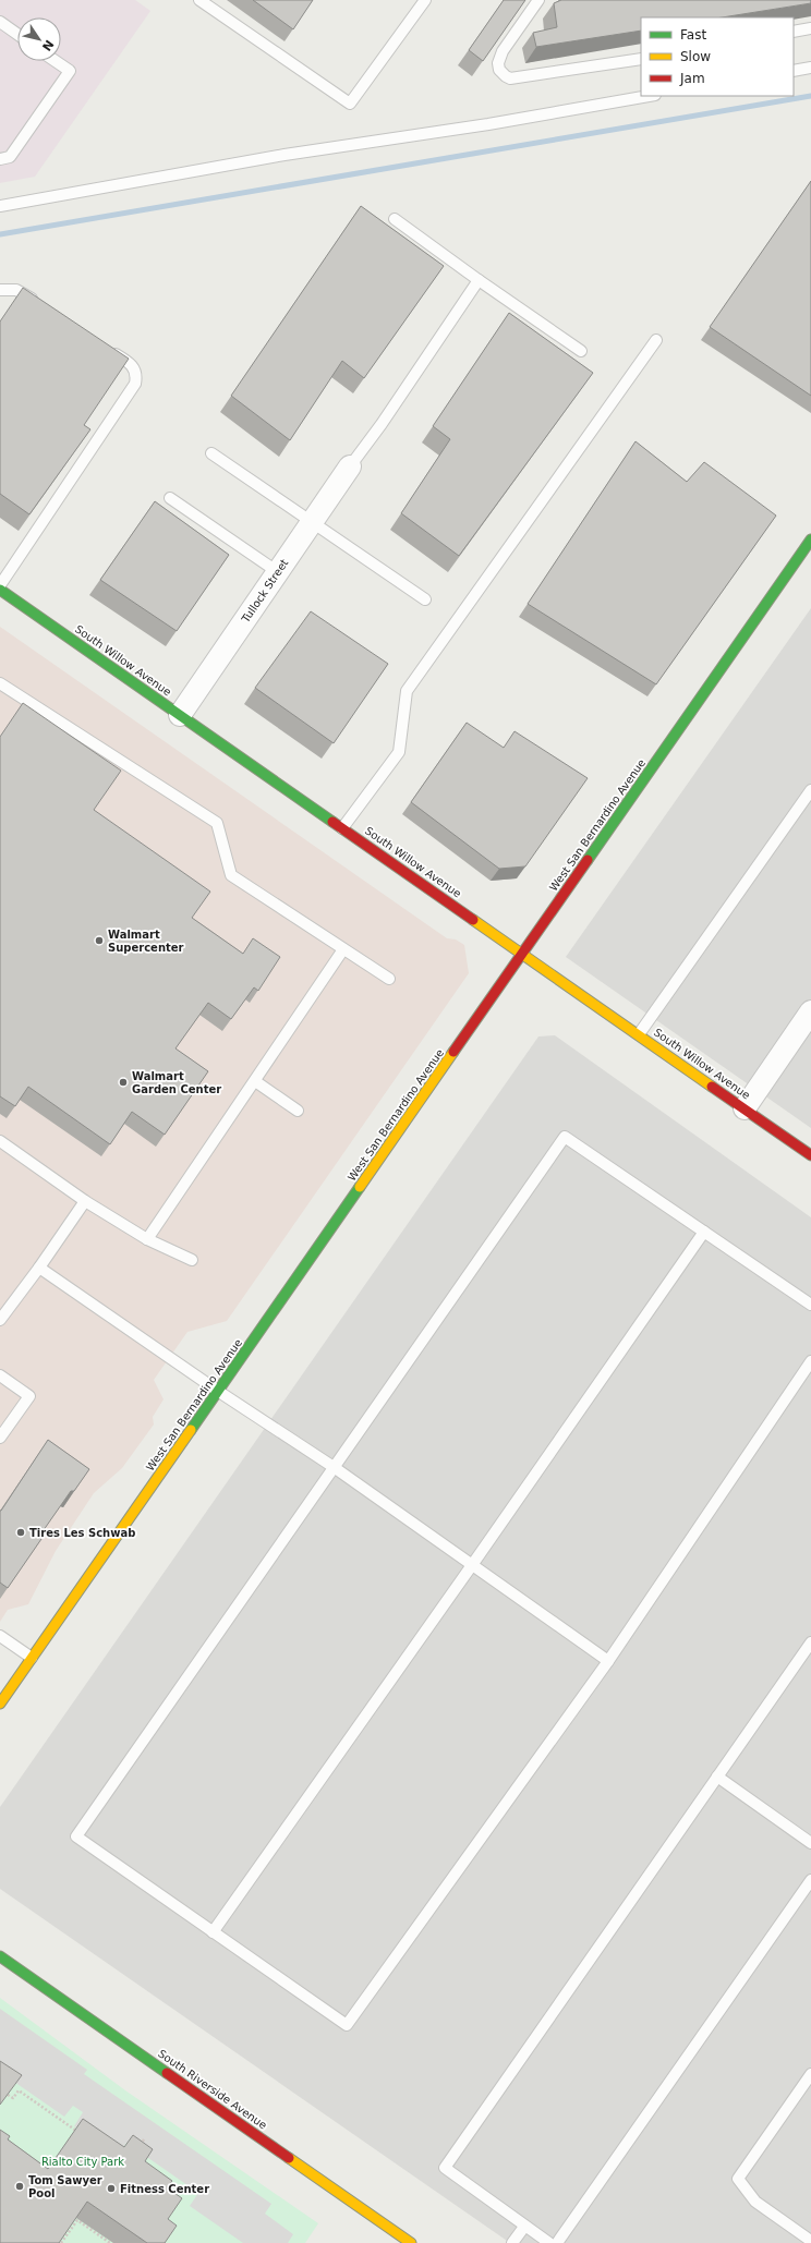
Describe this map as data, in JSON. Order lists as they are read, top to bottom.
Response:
{
  "streets": {
    "main road": ["South Willow Avenue", "West San Bernardino Avenue", "South Riverside Avenue"],
    "street": ["Tullock Street"]
  },
  "crossings": [
    ["Tullock Street", "South Willow Avenue"],
    ["South Willow Avenue", "West San Bernardino Avenue"]
  ],
  "parks": ["Rialto City Park"],
  "places": [
    "Walmart Supercenter",
    "Walmart Garden Center",
    "Tires Les Schwab",
    "Tom Sawyer Pool",
    "Fitness Center"
  ],
  "legend": ["Fast", "Slow", "Jam"],
  "north": "bottom right"
}
